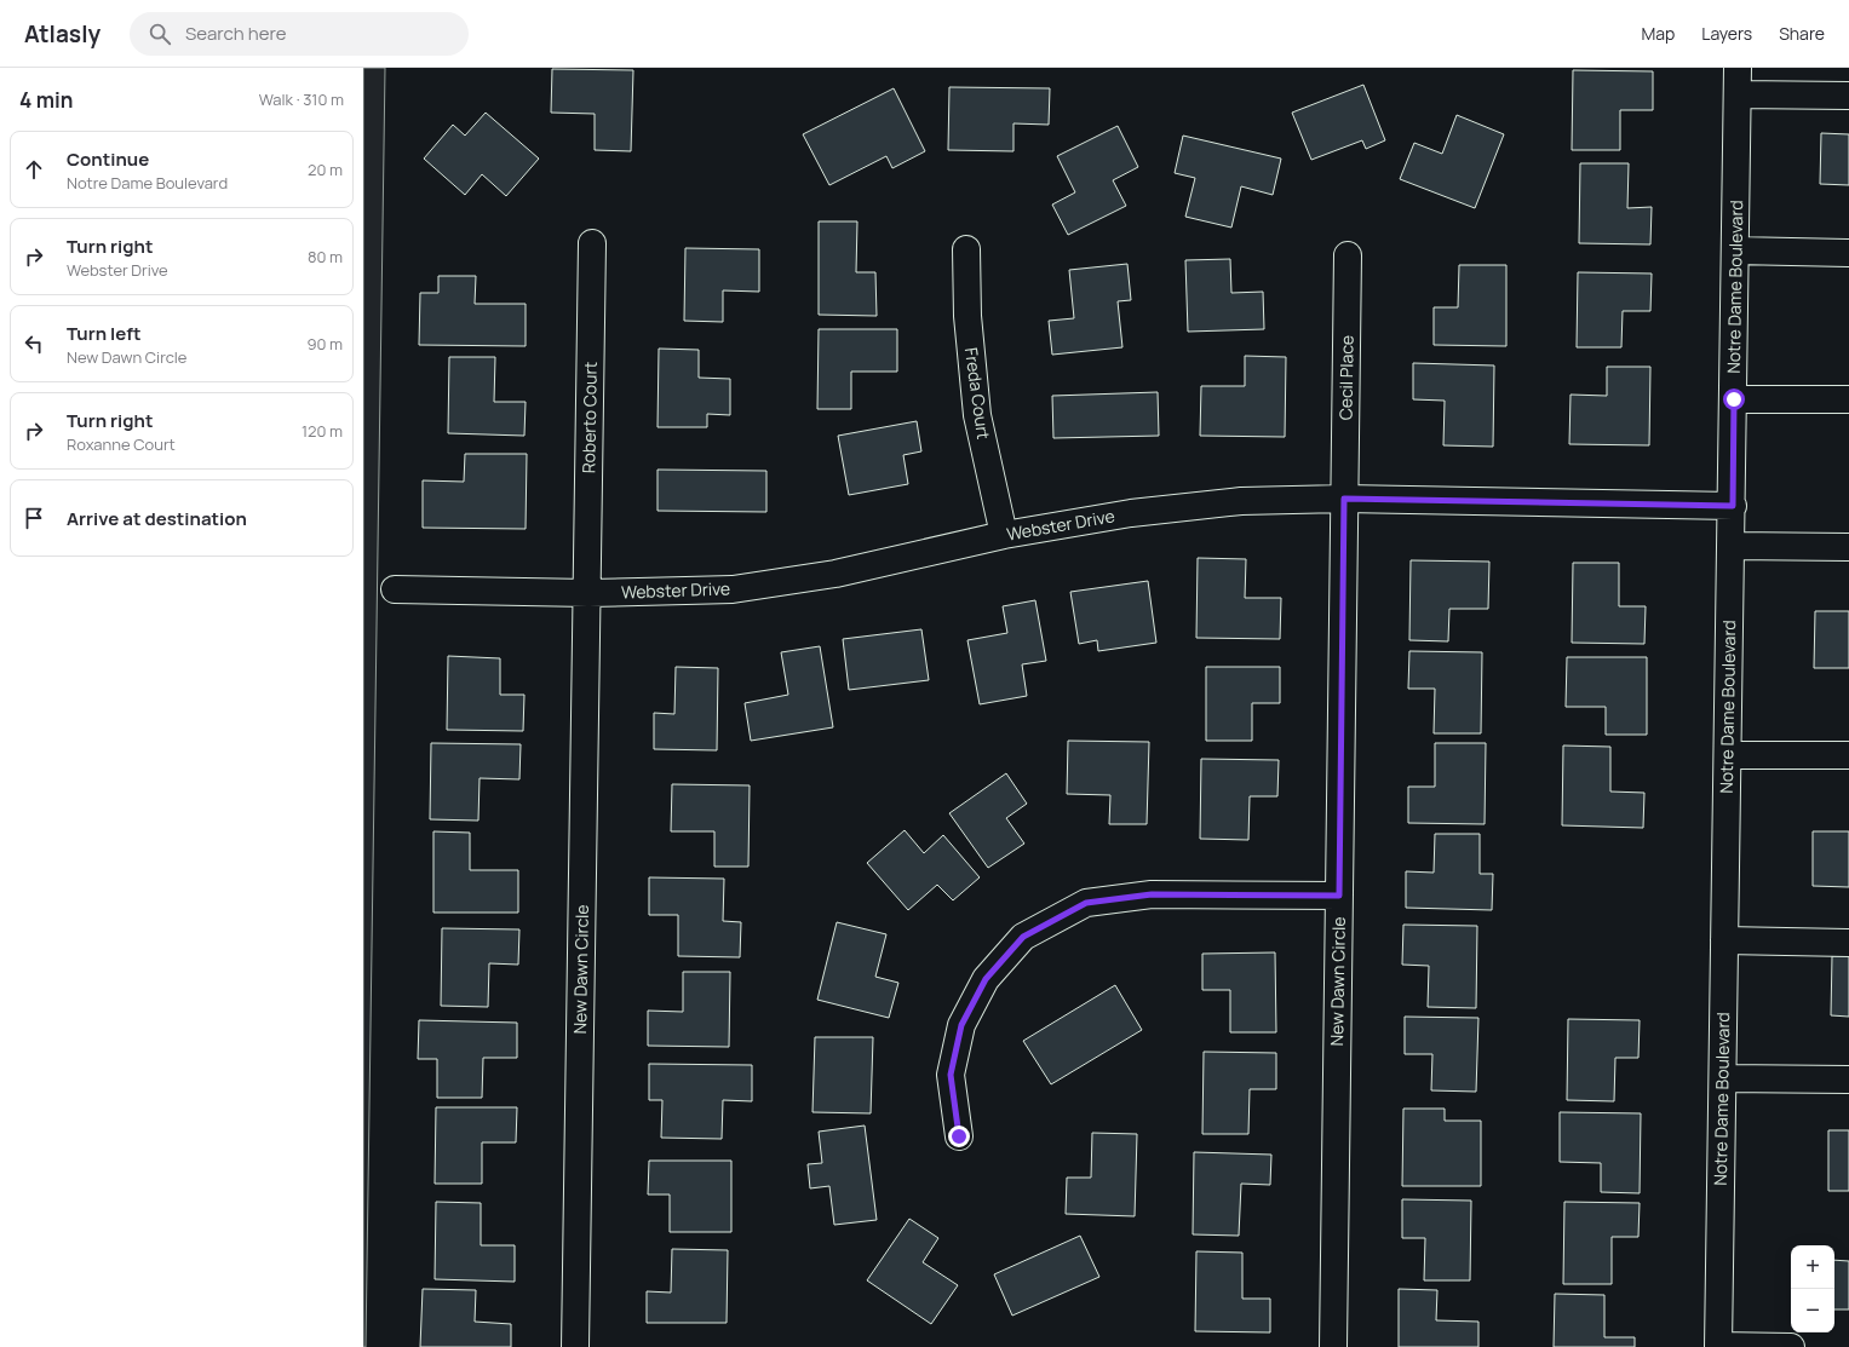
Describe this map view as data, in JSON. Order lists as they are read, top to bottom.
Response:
{
  "streets": {
    "street": [
      "Notre Dame Boulevard",
      "Cecil Place",
      "Freda Court",
      "Roberto Court",
      "Webster Drive",
      "New Dawn Circle"
    ]
  },
  "crossings": [
    ["Notre Dame Boulevard", "Webster Drive"],
    ["Cecil Place", "Webster Drive"],
    ["Cecil Place", "New Dawn Circle"],
    ["Freda Court", "Webster Drive"],
    ["Roberto Court", "Webster Drive"],
    ["Roberto Court", "New Dawn Circle"],
    ["Webster Drive", "New Dawn Circle"]
  ],
  "page": {
    "header": "Atlasly",
    "search": "Search here",
    "nav": ["Map", "Layers", "Share"],
    "heading": ["4 min", "Walk · 310 m"],
    "list": [
      ["Continue", "Notre Dame Boulevard", "20 m"],
      ["Turn right", "Webster Drive", "80 m"],
      ["Turn left", "New Dawn Circle", "90 m"],
      ["Turn right", "Roxanne Court", "120 m"],
      "Arrive at destination"
    ],
    "map_buttons": ["+", "−"]
  }
}
